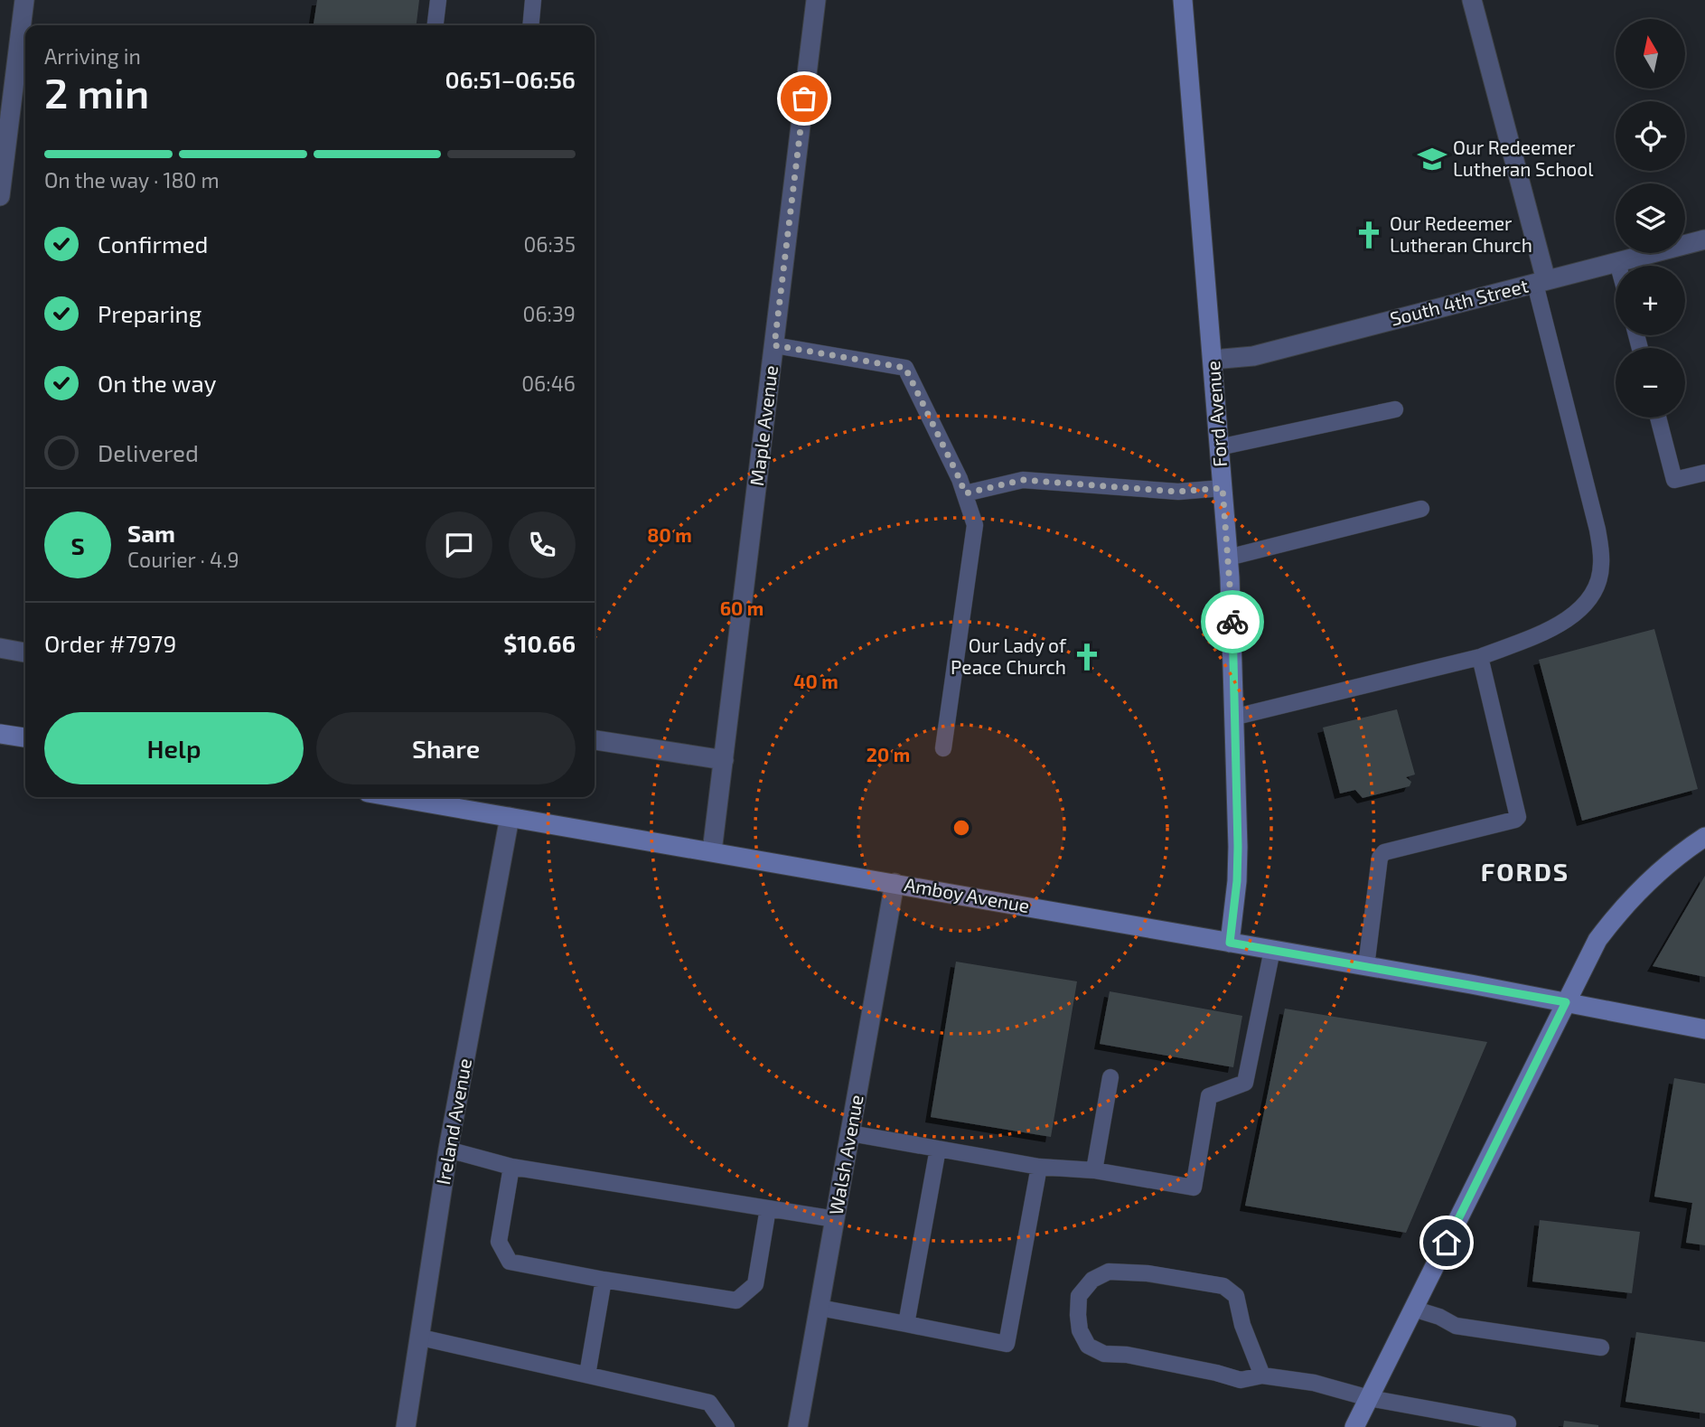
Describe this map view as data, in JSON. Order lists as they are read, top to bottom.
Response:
{
  "streets": {
    "street": [
      "South 4th Street",
      "Ford Avenue",
      "Maple Avenue",
      "Amboy Avenue",
      "Ireland Avenue",
      "Walsh Avenue"
    ]
  },
  "crossings": [
    ["South 4th Street", "Ford Avenue"],
    ["Ford Avenue", "Amboy Avenue"],
    ["Maple Avenue", "Amboy Avenue"],
    ["Amboy Avenue", "Ireland Avenue"],
    ["Amboy Avenue", "Walsh Avenue"]
  ],
  "districts": ["FORDS"],
  "places": {
    "school or university": ["Our Redeemer Lutheran School"],
    "church": ["Our Redeemer Lutheran Church", "Our Lady of Peace Church"]
  },
  "north": "top",
  "page": {
    "map_buttons": ["+", "−"],
    "heading": ["2 min", "Arriving in", "06:51–06:56"],
    "panel": [
      "Sam",
      "Courier · 4.9",
      "Order #7979",
      "$10.66"
    ],
    "bar": "On the way · 180 m",
    "list": [
      ["Confirmed", "06:35"],
      ["Preparing", "06:39"],
      ["On the way", "06:46"],
      "Delivered"
    ],
    "round": "S",
    "buttons": ["Help", "Share"]
  },
  "rings": [
    "80 m",
    "60 m",
    "40 m",
    "20 m"
  ]
}
